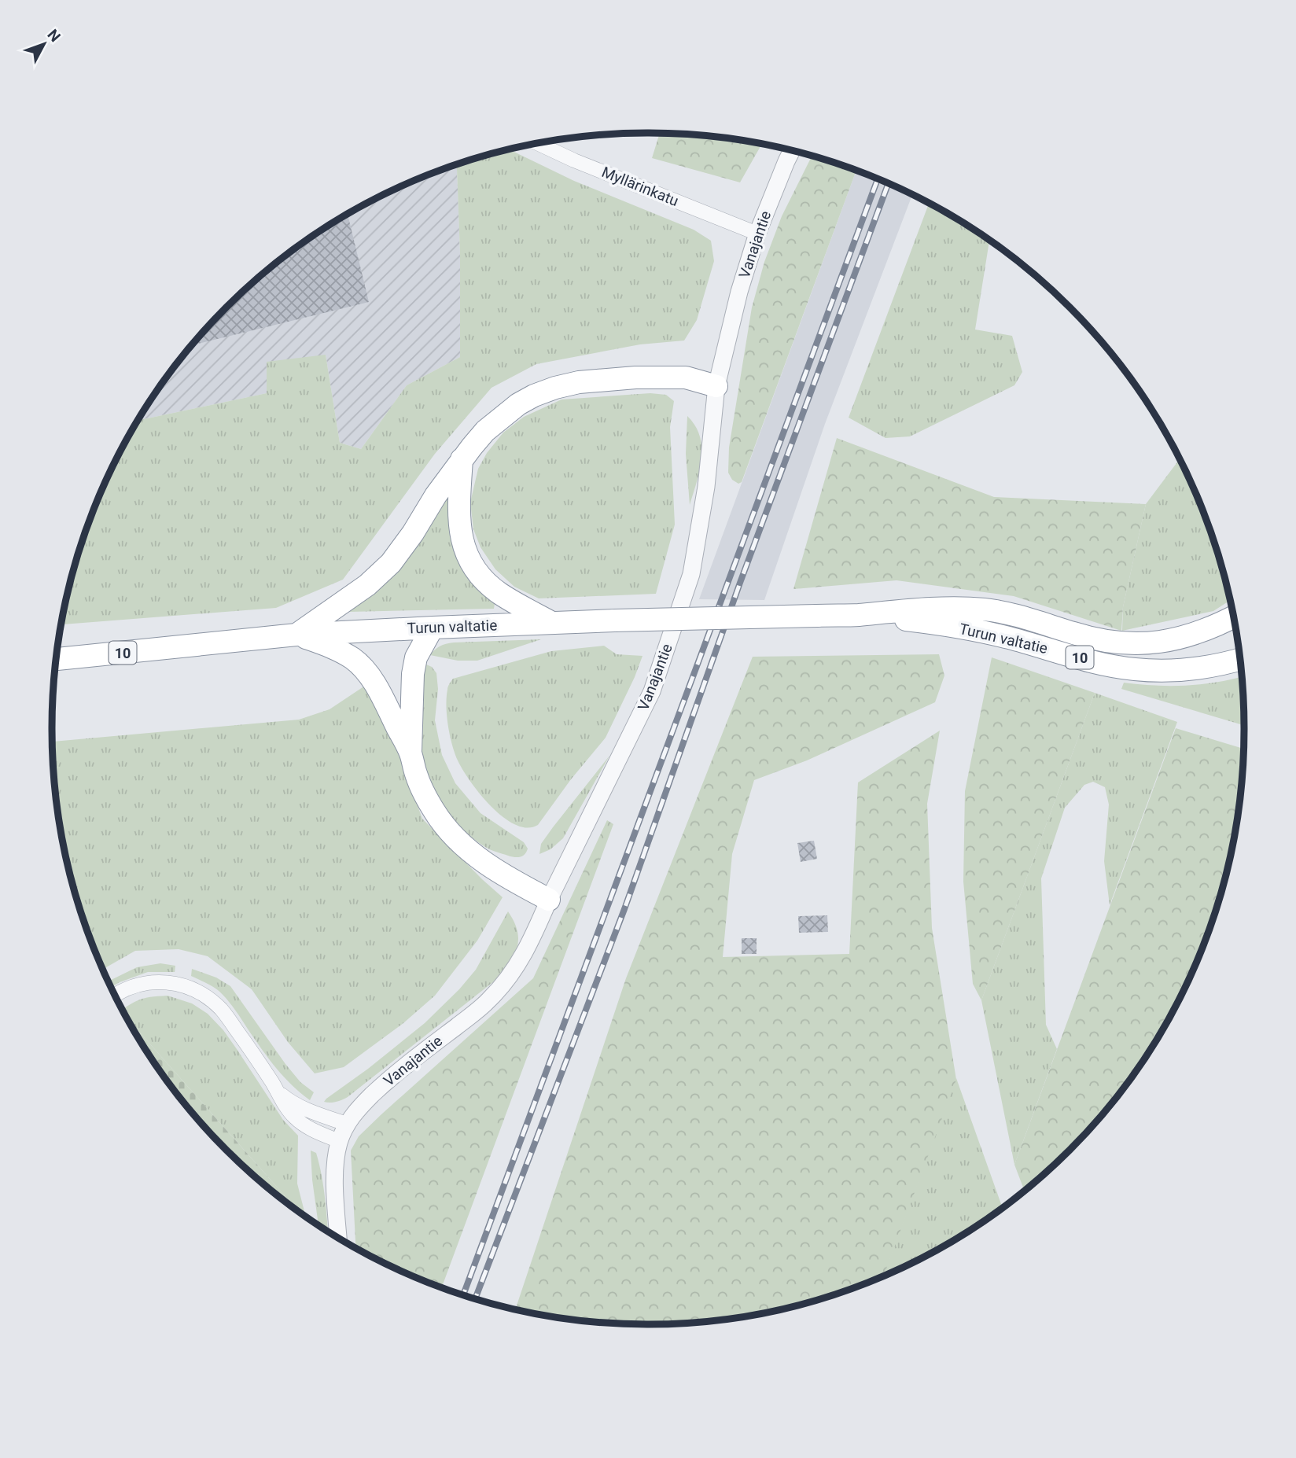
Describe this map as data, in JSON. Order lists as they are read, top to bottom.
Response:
{
  "streets": {
    "highway": ["Turun valtatie", "10"],
    "street": ["Myllärinkatu", "Vanajantie"]
  },
  "crossings": [
    ["Myllärinkatu", "Vanajantie"]
  ],
  "north": "top right"
}
